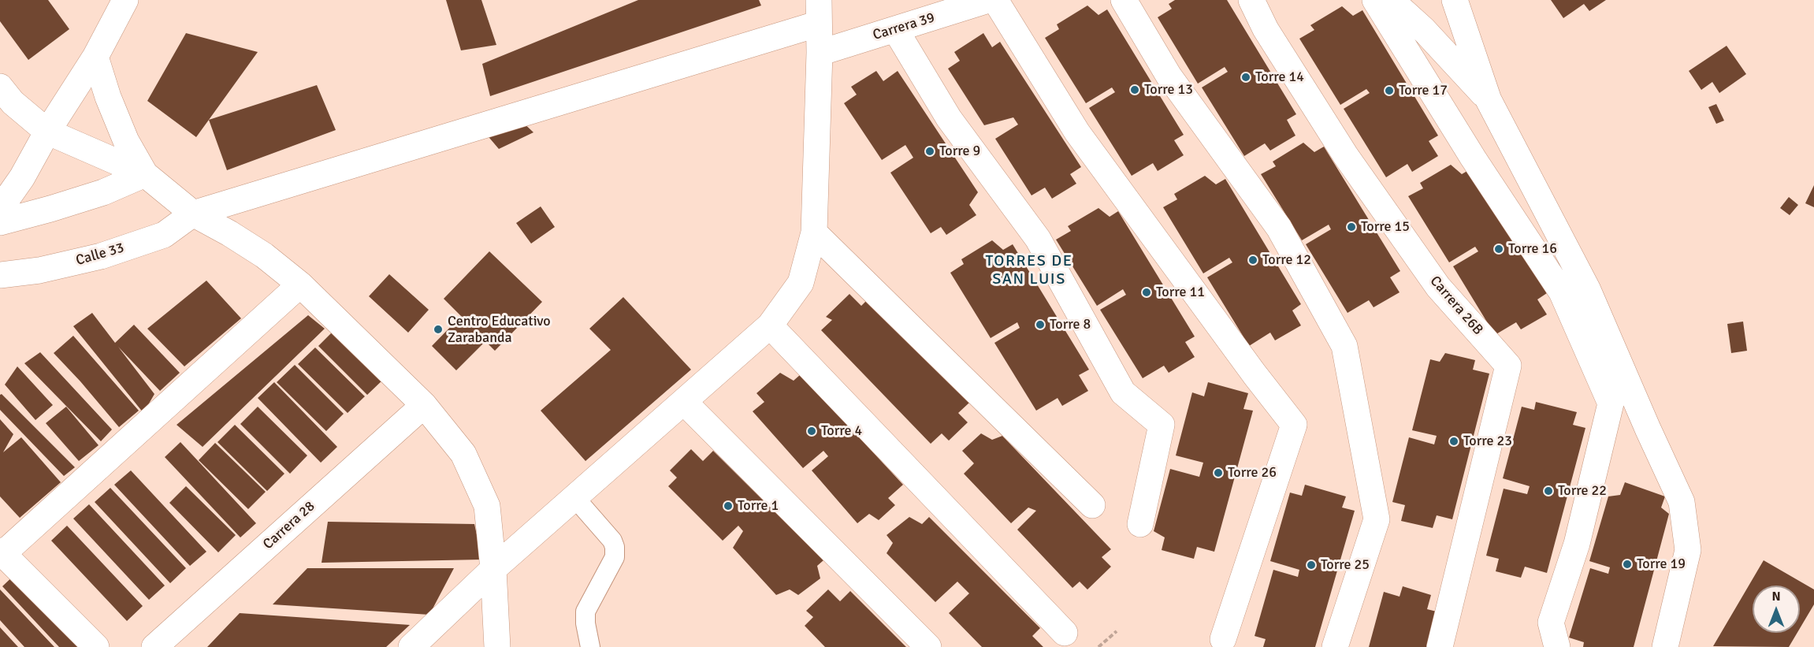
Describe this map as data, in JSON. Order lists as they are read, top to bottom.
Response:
{
  "streets": {
    "street": [
      "Carrera 39",
      "Calle 33",
      "Carrera 26B",
      "Carrera 28"
    ]
  },
  "districts": ["TORRES DE SAN LUIS"],
  "places": [
    "Torre 14",
    "Torre 13",
    "Torre 17",
    "Torre 9",
    "Torre 15",
    "Torre 16",
    "Torre 12",
    "Torre 11",
    "Torre 8",
    "Centro Educativo Zarabanda",
    "Torre 4",
    "Torre 23",
    "Torre 26",
    "Torre 22",
    "Torre 1",
    "Torre 19",
    "Torre 25"
  ],
  "north": "top"
}
